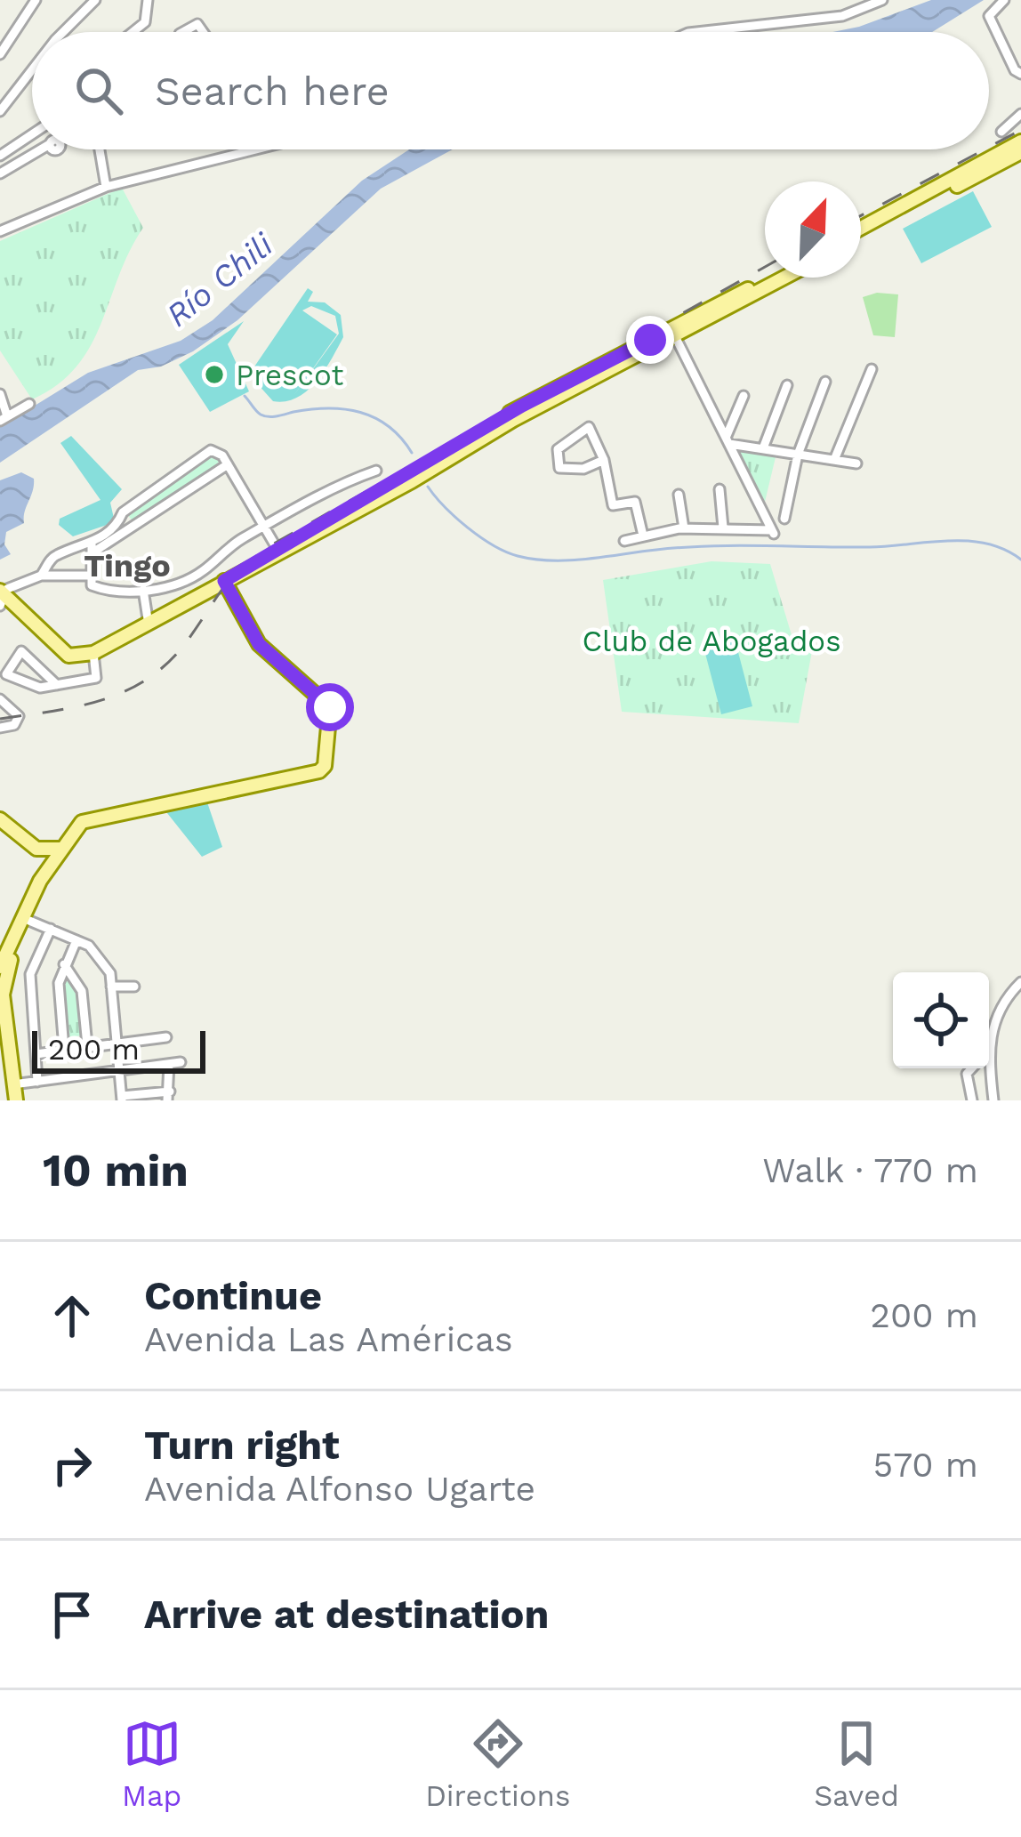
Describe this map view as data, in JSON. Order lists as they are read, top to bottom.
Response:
{
  "districts": ["Tingo"],
  "water": ["Río Chili"],
  "parks": ["Club de Abogados"],
  "places": ["Prescot"],
  "scale_bar": "200 m",
  "north": "top right",
  "page": {
    "search": "Search here",
    "scale": "200 m",
    "heading": ["10 min", "Walk · 770 m"],
    "list": [
      ["Continue", "Avenida Las Américas", "200 m"],
      ["Turn right", "Avenida Alfonso Ugarte", "570 m"],
      "Arrive at destination"
    ],
    "nav": ["Map", "Directions", "Saved"]
  }
}
